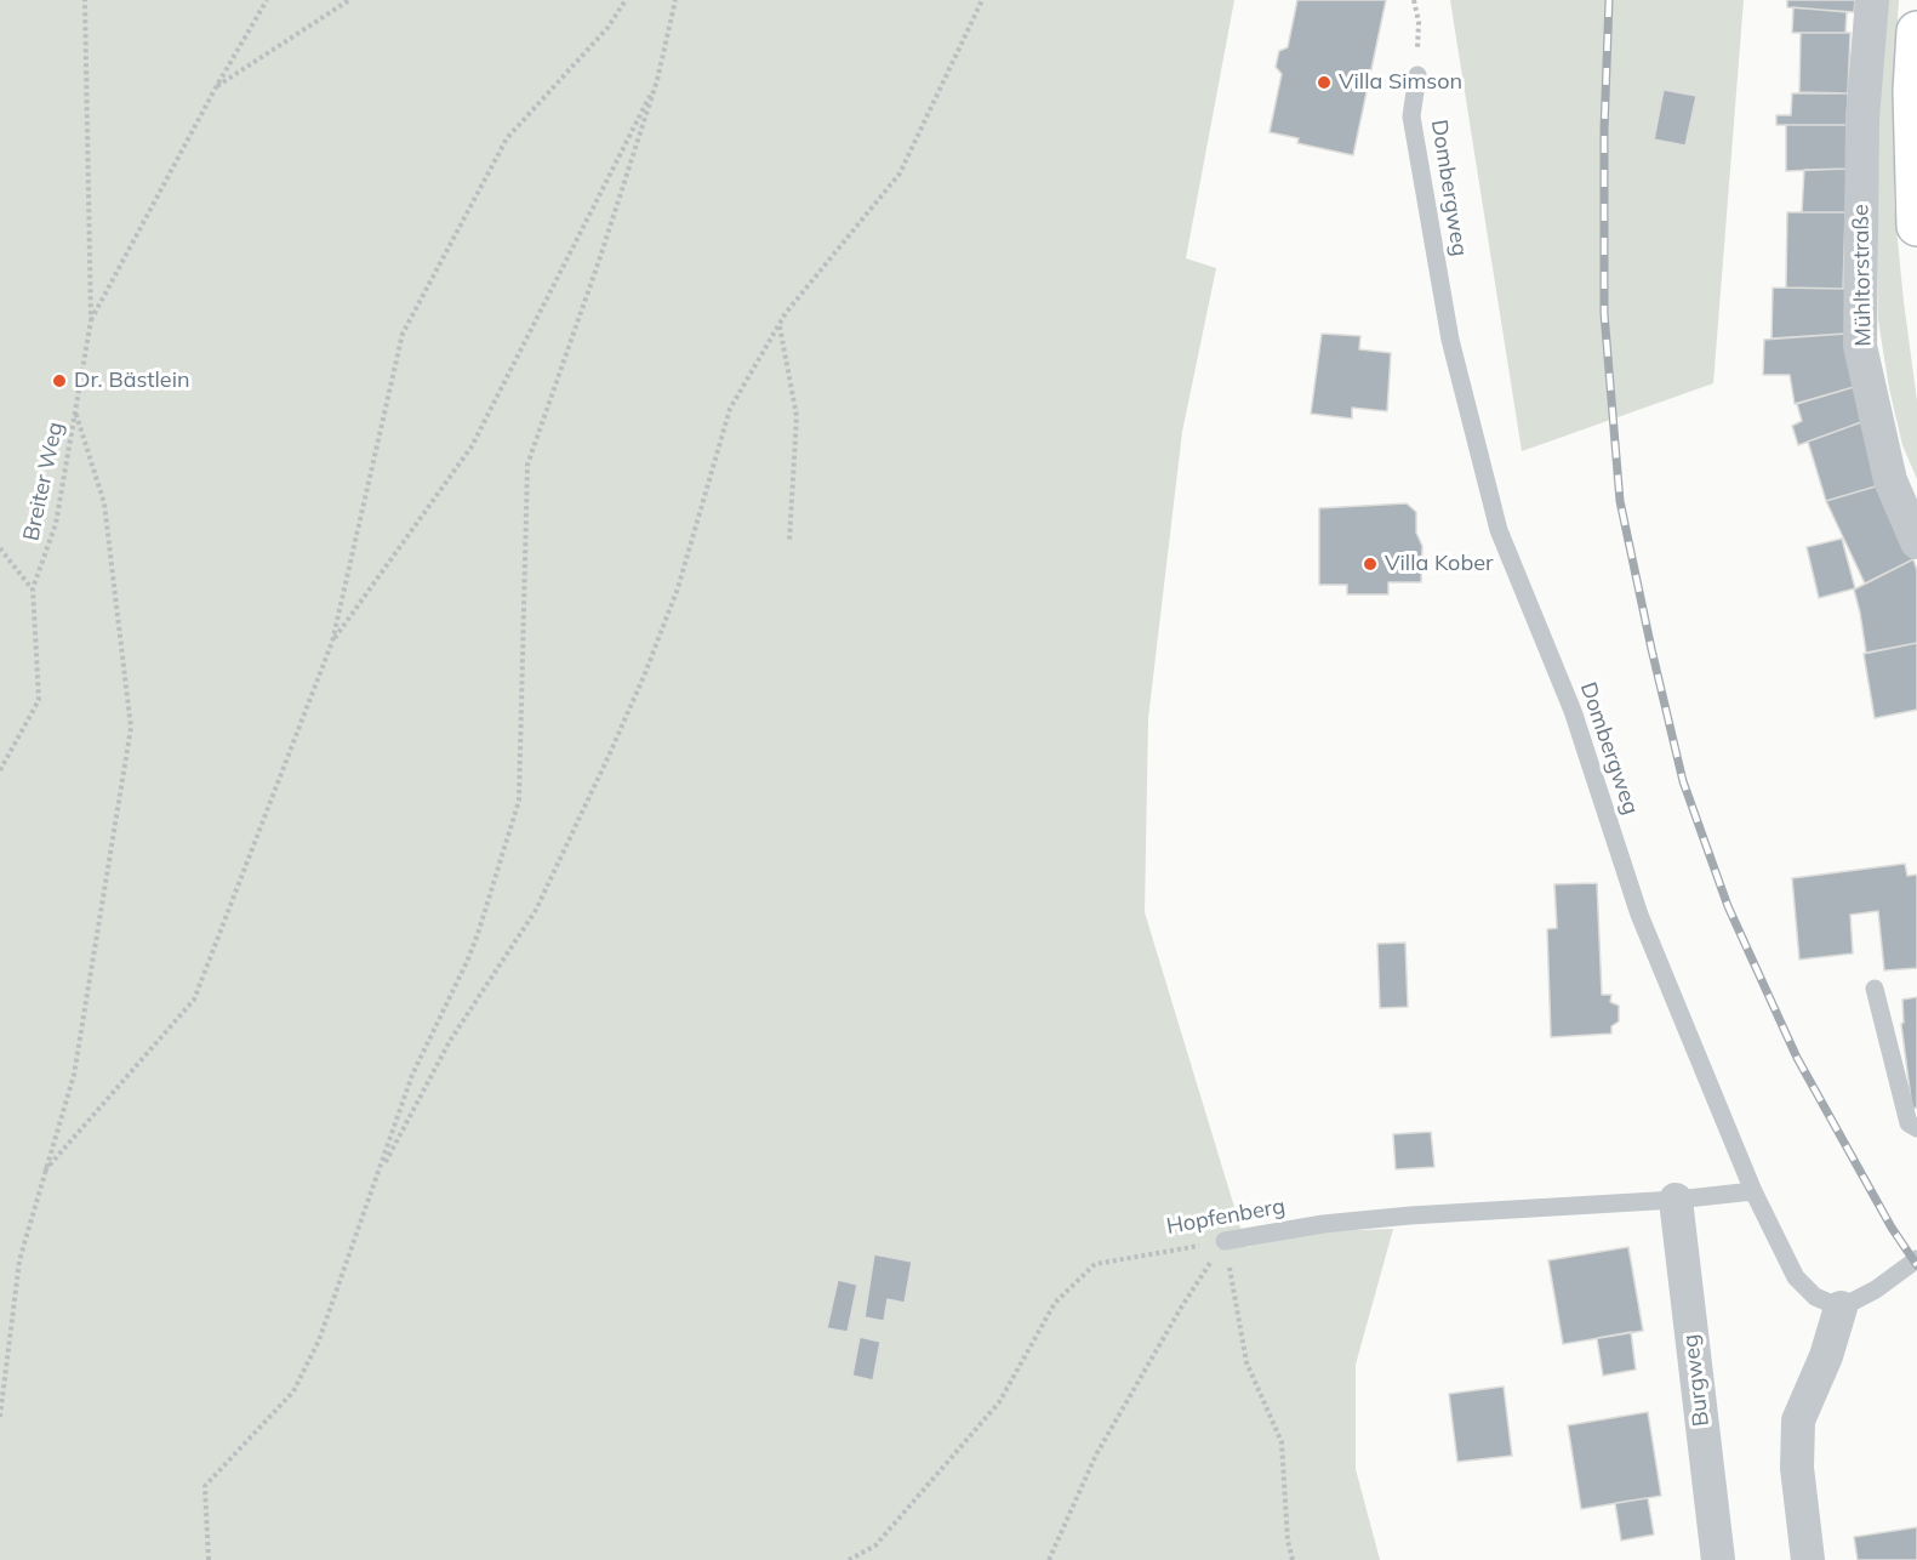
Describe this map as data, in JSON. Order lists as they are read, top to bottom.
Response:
{
  "streets": {
    "street": ["Mühltorstraße", "Burgweg"],
    "lane": ["Dombergweg", "Hopfenberg"],
    "path": ["Breiter Weg"]
  },
  "crossings": [
    ["Dombergweg", "Hopfenberg"],
    ["Hopfenberg", "Burgweg"]
  ],
  "places": ["Villa Simson", "Dr. Bästlein", "Villa Kober"]
}
